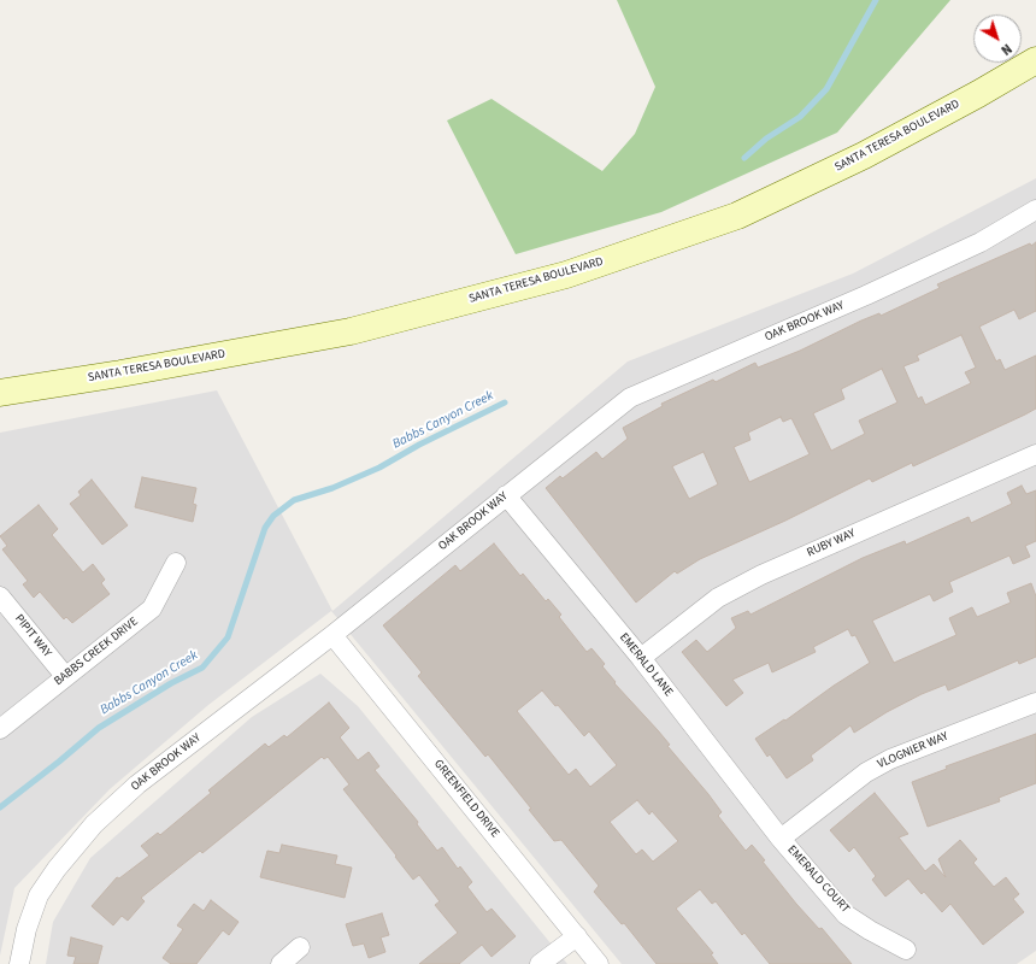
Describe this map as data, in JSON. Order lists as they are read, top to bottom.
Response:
{
  "streets": {
    "main road": ["SANTA TERESA BOULEVARD"],
    "street": [
      "OAK BROOK WAY",
      "RUBY WAY",
      "PIPIT WAY",
      "BABBS CREEK DRIVE",
      "EMERALD LANE",
      "VLOGNIER WAY",
      "GREENFIELD DRIVE",
      "EMERALD COURT"
    ]
  },
  "crossings": [
    ["OAK BROOK WAY", "EMERALD LANE"],
    ["OAK BROOK WAY", "GREENFIELD DRIVE"],
    ["RUBY WAY", "EMERALD LANE"],
    ["PIPIT WAY", "BABBS CREEK DRIVE"],
    ["EMERALD LANE", "VLOGNIER WAY"],
    ["EMERALD LANE", "EMERALD COURT"],
    ["VLOGNIER WAY", "EMERALD COURT"]
  ],
  "water": ["Babbs Canyon Creek"],
  "north": "bottom right"
}
